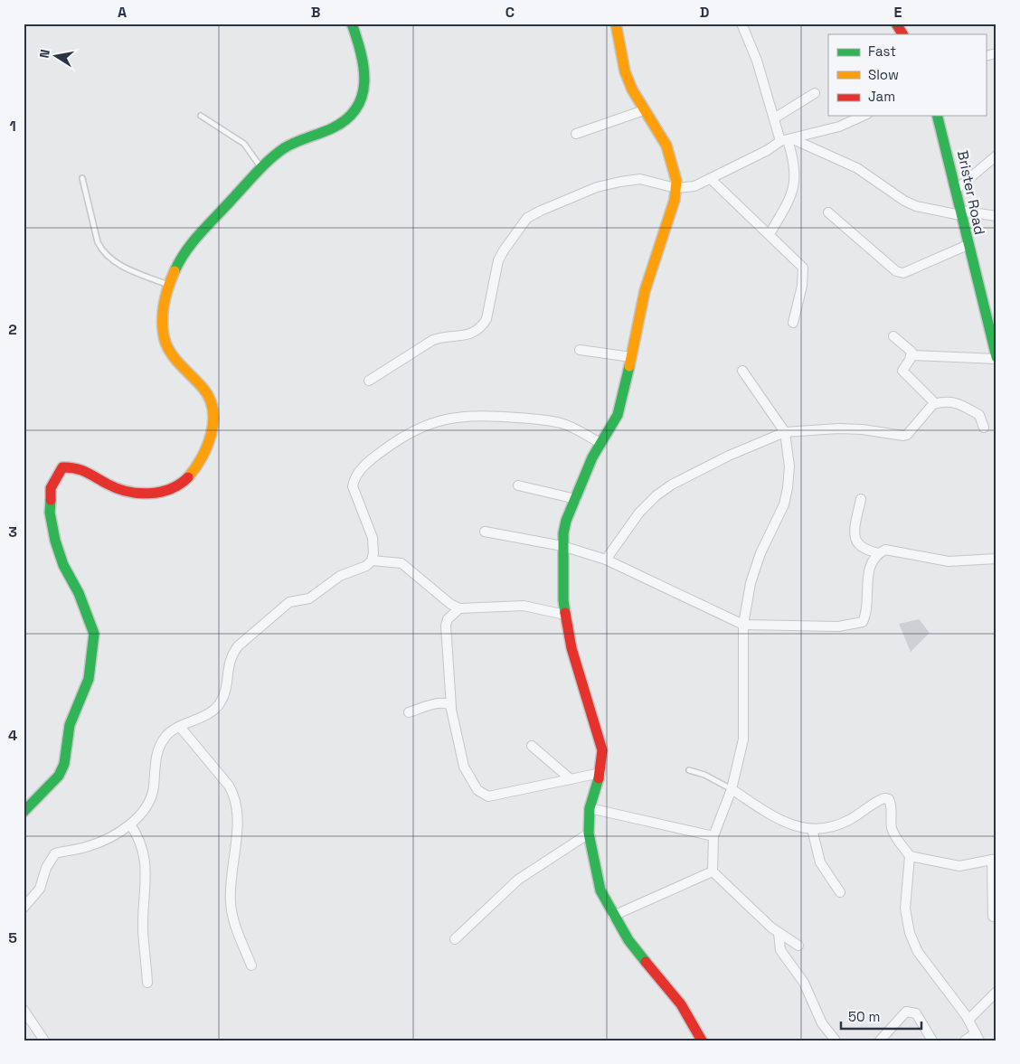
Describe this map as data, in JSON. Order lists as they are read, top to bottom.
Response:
{
  "streets": {
    "street": ["Brister Road"]
  },
  "legend": ["Fast", "Slow", "Jam"],
  "scale_bar": "50 m",
  "north": "left",
  "grid": {
    "columns": [
      "A",
      "B",
      "C",
      "D",
      "E"
    ],
    "rows": [
      "1",
      "2",
      "3",
      "4",
      "5"
    ]
  }
}
